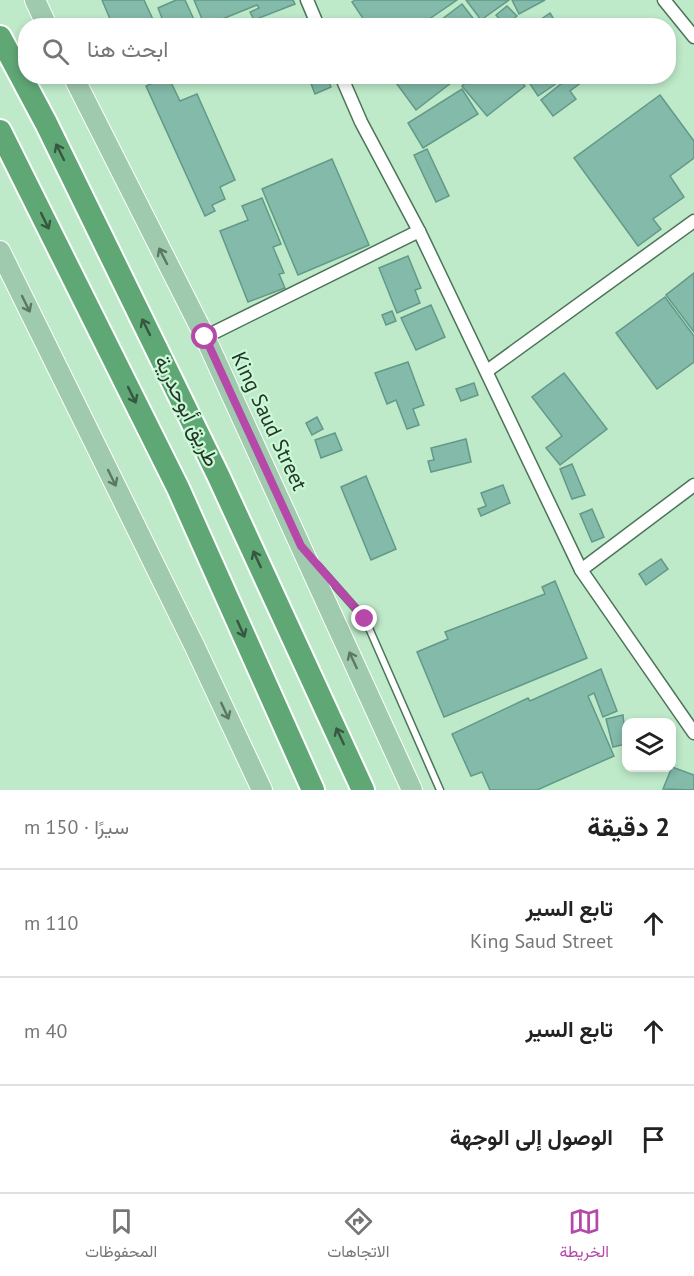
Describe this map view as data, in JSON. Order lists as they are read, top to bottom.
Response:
{
  "streets": {
    "highway": ["طريق أبوحدرية"],
    "main road": ["King Saud Street"]
  },
  "page": {
    "search": "ابحث هنا",
    "heading": ["2 دقيقة", "سيرًا · 150 m"],
    "list": [
      ["تابع السير", "King Saud Street", "110 m"],
      ["تابع السير", "40 m"],
      "الوصول إلى الوجهة"
    ],
    "nav": ["الخريطة", "الاتجاهات", "المحفوظات"]
  }
}
